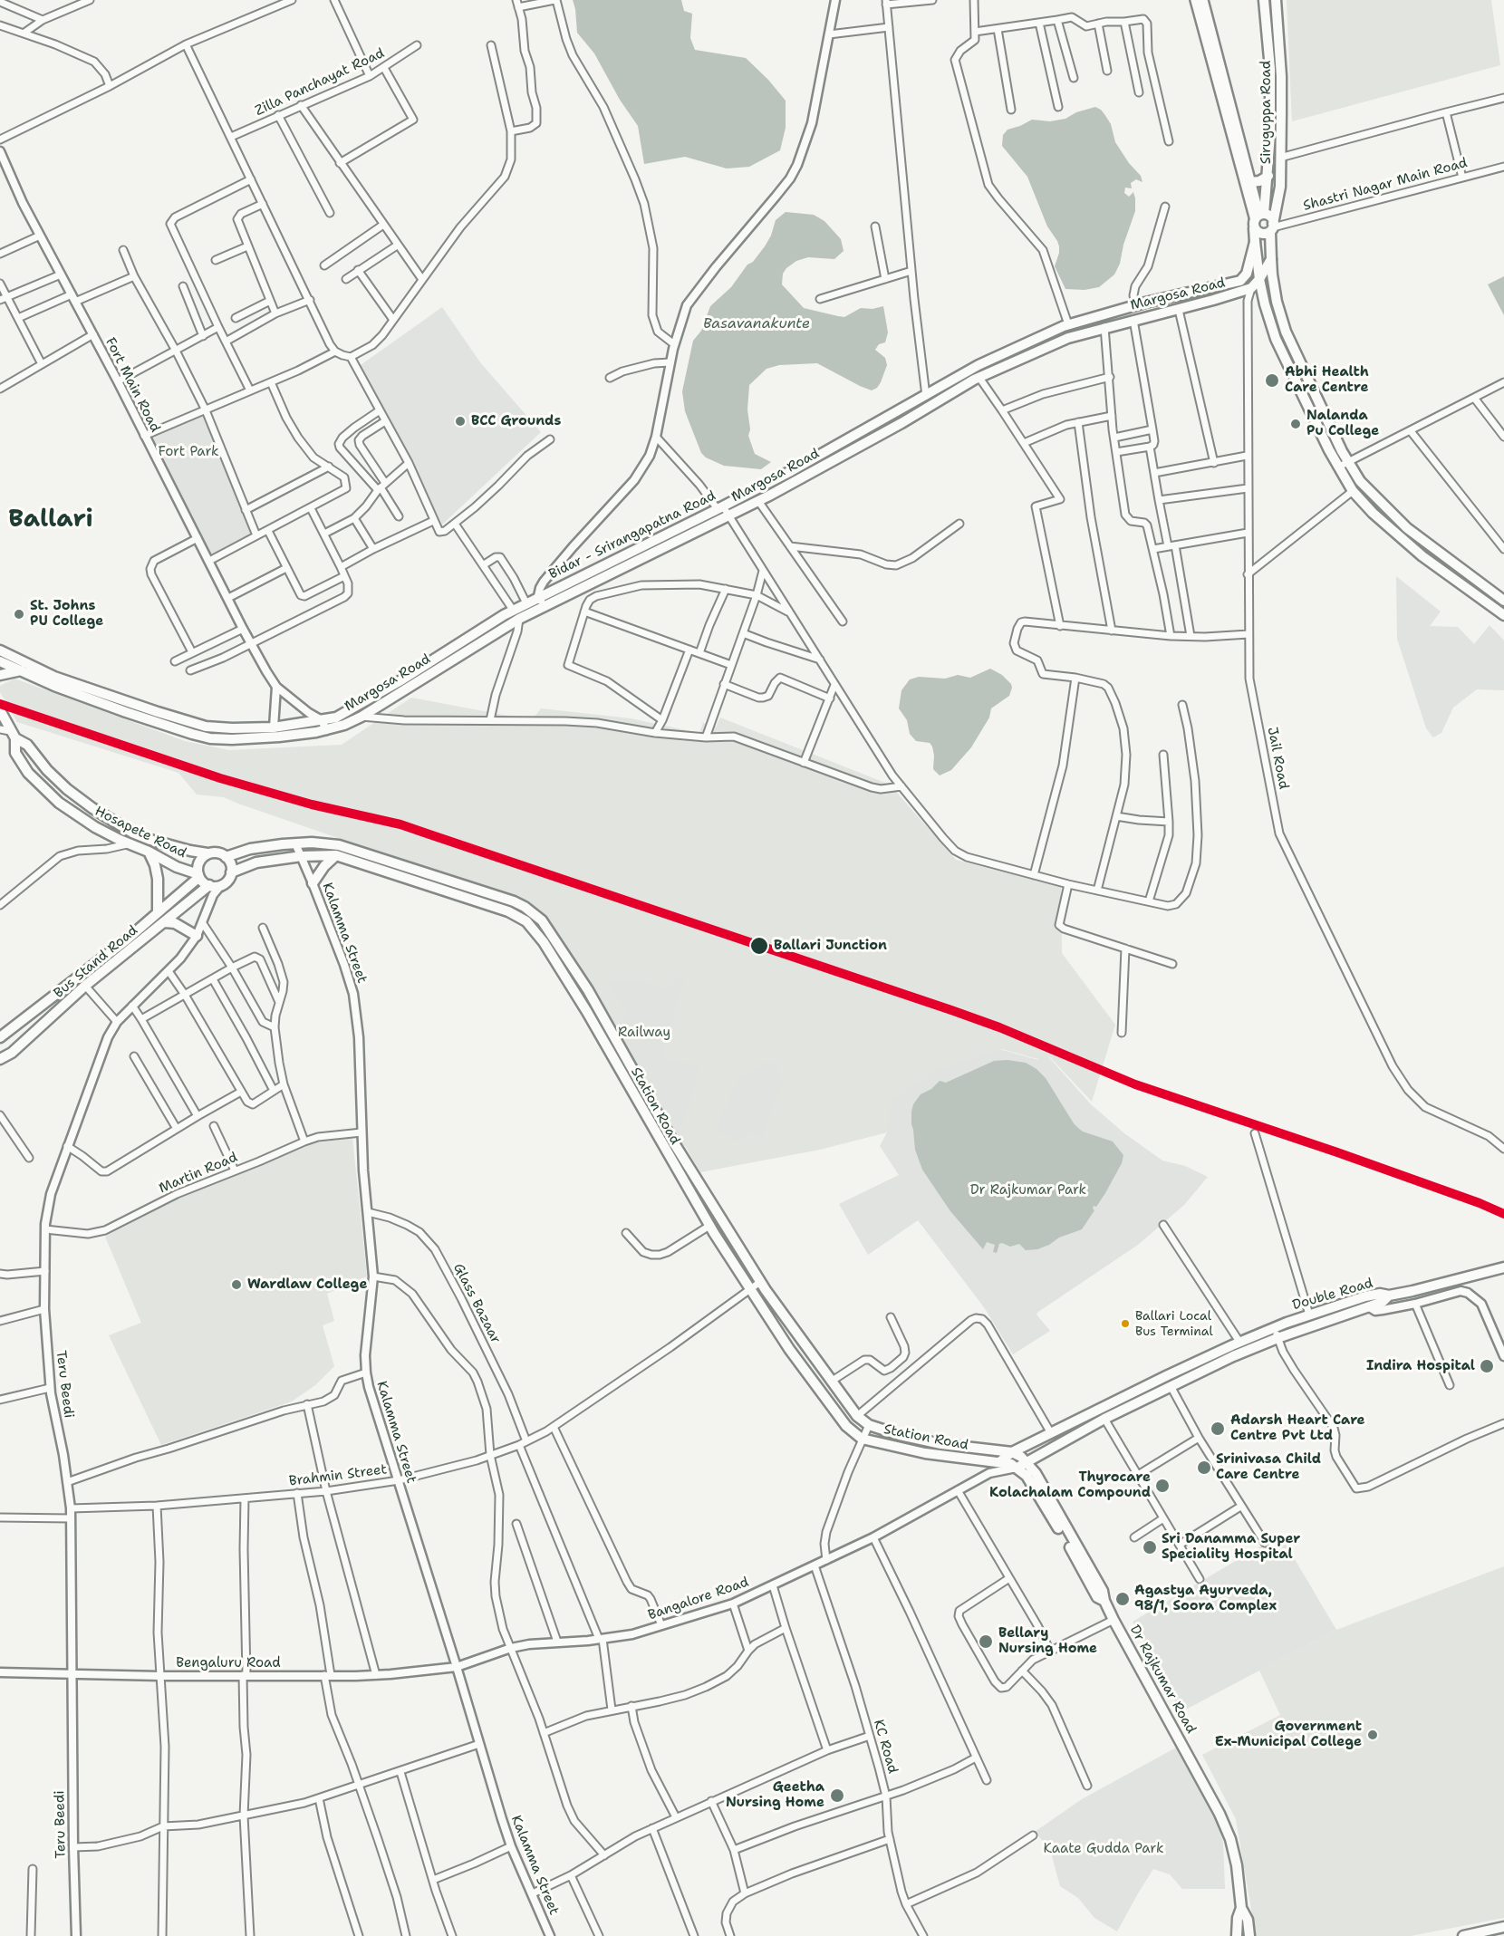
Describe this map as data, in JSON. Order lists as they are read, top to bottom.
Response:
{
  "streets": {
    "main road": [
      "Siruguppa Road",
      "Margosa Road",
      "Bidar - Srirangapatna Road",
      "Hosapete Road",
      "Bus Stand Road",
      "Station Road",
      "Double Road",
      "Dr Rajkumar Road"
    ],
    "street": [
      "Zilla Panchayat Road",
      "Shastri Nagar Main Road",
      "Fort Main Road",
      "Jail Road",
      "Kalamma Street",
      "Martin Road",
      "Glass Bazaar",
      "Teru Beedi",
      "Brahmin Street",
      "Bangalore Road",
      "Bengaluru Road",
      "KC Road"
    ]
  },
  "crossings": [
    ["Siruguppa Road", "Shastri Nagar Main Road"],
    ["Margosa Road", "Fort Main Road"],
    ["Margosa Road", "Bidar - Srirangapatna Road"],
    ["Margosa Road", "Jail Road"],
    ["Fort Main Road", "Bidar - Srirangapatna Road"],
    ["Hosapete Road", "Bus Stand Road"],
    ["Hosapete Road", "Station Road"],
    ["Hosapete Road", "Teru Beedi"],
    ["Kalamma Street", "Station Road"],
    ["Kalamma Street", "Martin Road"],
    ["Kalamma Street", "Glass Bazaar"],
    ["Kalamma Street", "Brahmin Street"],
    ["Kalamma Street", "Bangalore Road"],
    ["Kalamma Street", "Bengaluru Road"],
    ["Bus Stand Road", "Station Road"],
    ["Bus Stand Road", "Teru Beedi"],
    ["Station Road", "Double Road"],
    ["Station Road", "Teru Beedi"],
    ["Station Road", "Brahmin Street"],
    ["Station Road", "Bangalore Road"],
    ["Station Road", "Dr Rajkumar Road"],
    ["Martin Road", "Teru Beedi"],
    ["Double Road", "Bangalore Road"],
    ["Double Road", "Dr Rajkumar Road"],
    ["Glass Bazaar", "Brahmin Street"],
    ["Teru Beedi", "Brahmin Street"],
    ["Teru Beedi", "Bengaluru Road"],
    ["Bangalore Road", "Bengaluru Road"],
    ["Bangalore Road", "KC Road"]
  ],
  "districts": ["Ballari"],
  "water": ["Basavanakunte"],
  "parks": [
    "Fort Park",
    "Railway",
    "Dr Rajkumar Park",
    "Kaate Gudda Park"
  ],
  "places": [
    "Abhi Health Care Centre",
    "BCC Grounds",
    "Nalanda Pu College",
    "St. Johns PU College",
    "Ballari Junction",
    "Wardlaw College",
    "Ballari Local Bus Terminal",
    "Indira Hospital",
    "Adarsh Heart Care Centre Pvt Ltd",
    "Srinivasa Child Care Centre",
    "Thyrocare Kolachalam Compound",
    "Sri Danamma Super Speciality Hospital",
    "Agastya Ayurveda, 98/1, Soora Complex",
    "Bellary Nursing Home",
    "Government Ex-Municipal College",
    "Geetha Nursing Home"
  ]
}
